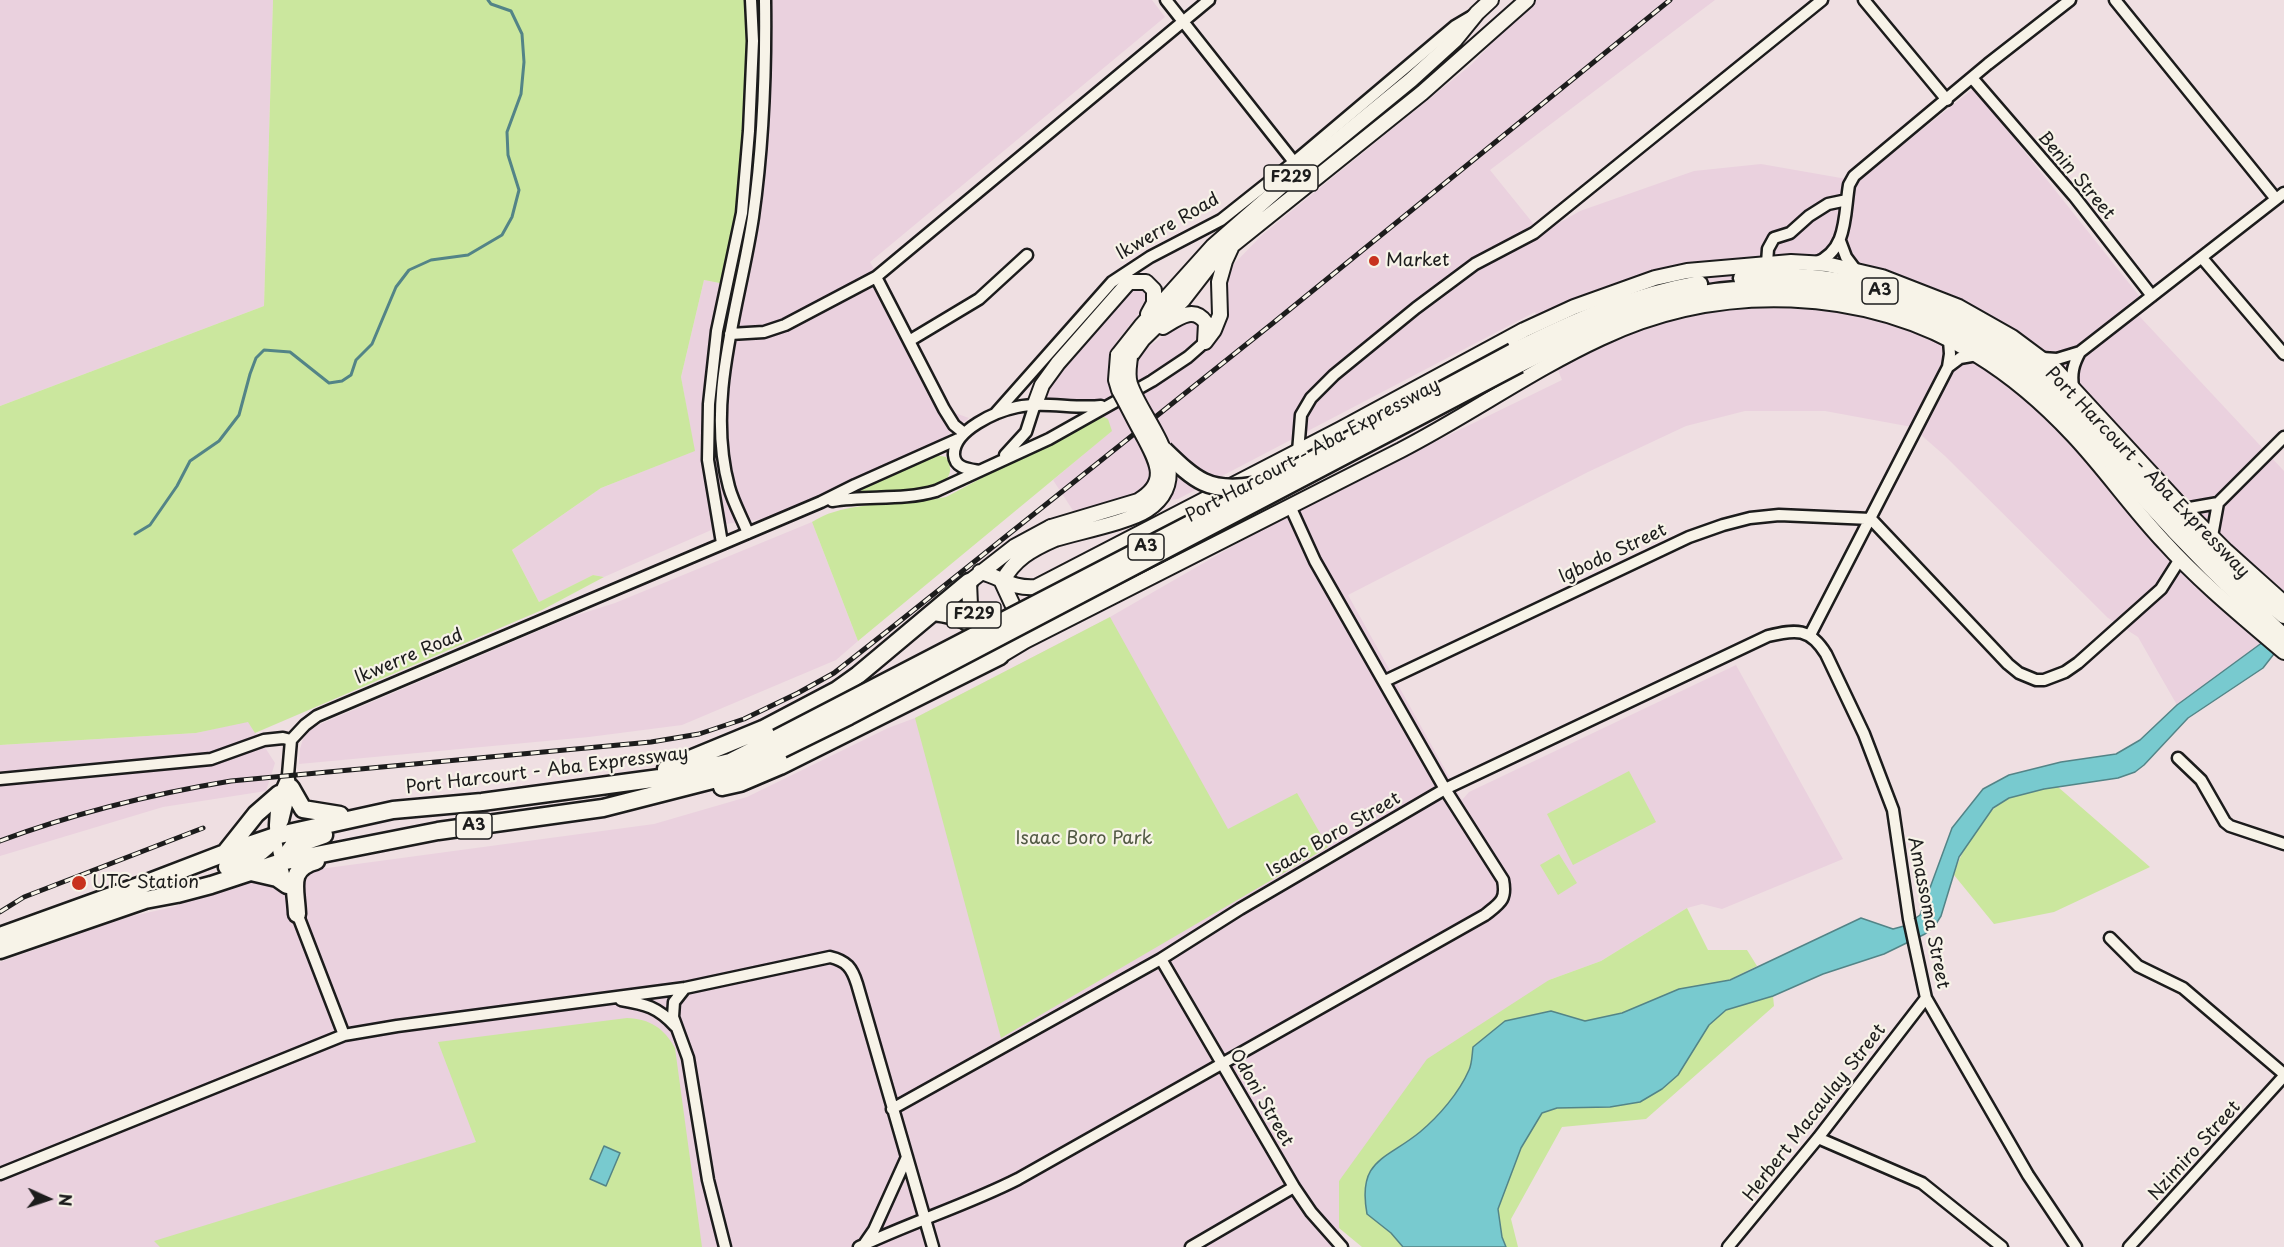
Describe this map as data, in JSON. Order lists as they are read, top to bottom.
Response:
{
  "streets": {
    "highway": ["F229", "A3", "Port Harcourt - Aba Expressway"],
    "main road": ["Ikwerre Road"],
    "street": [
      "Benin Street",
      "Igbodo Street",
      "Isaac Boro Street",
      "Amassoma Street",
      "Odoni Street",
      "Herbert Macaulay Street",
      "Nzimiro Street"
    ]
  },
  "crossings": [
    ["F229", "Ikwerre Road"],
    ["Isaac Boro Street", "Amassoma Street"],
    ["Isaac Boro Street", "Odoni Street"],
    ["Amassoma Street", "Herbert Macaulay Street"]
  ],
  "parks": ["Isaac Boro Park"],
  "places": ["Market", "UTC Station"],
  "north": "right"
}
